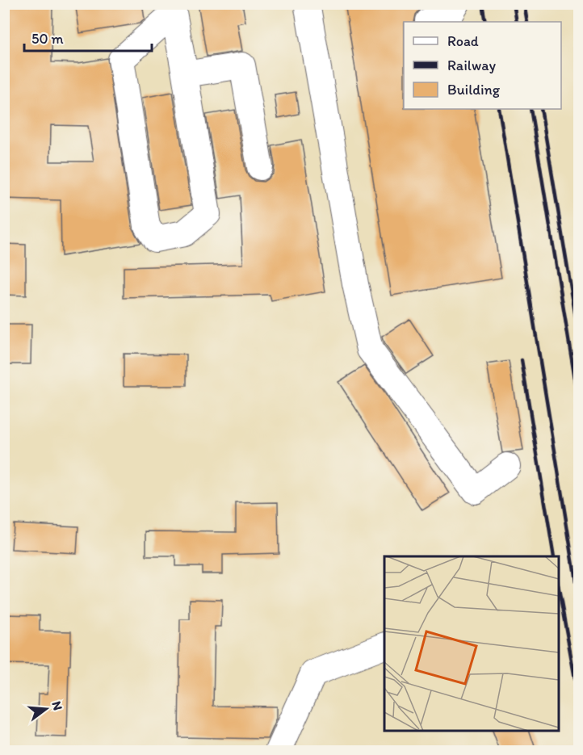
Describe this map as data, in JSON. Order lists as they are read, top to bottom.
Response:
{
  "legend": ["Road", "Railway", "Building"],
  "scale_bar": "50 m",
  "north": "right"
}
